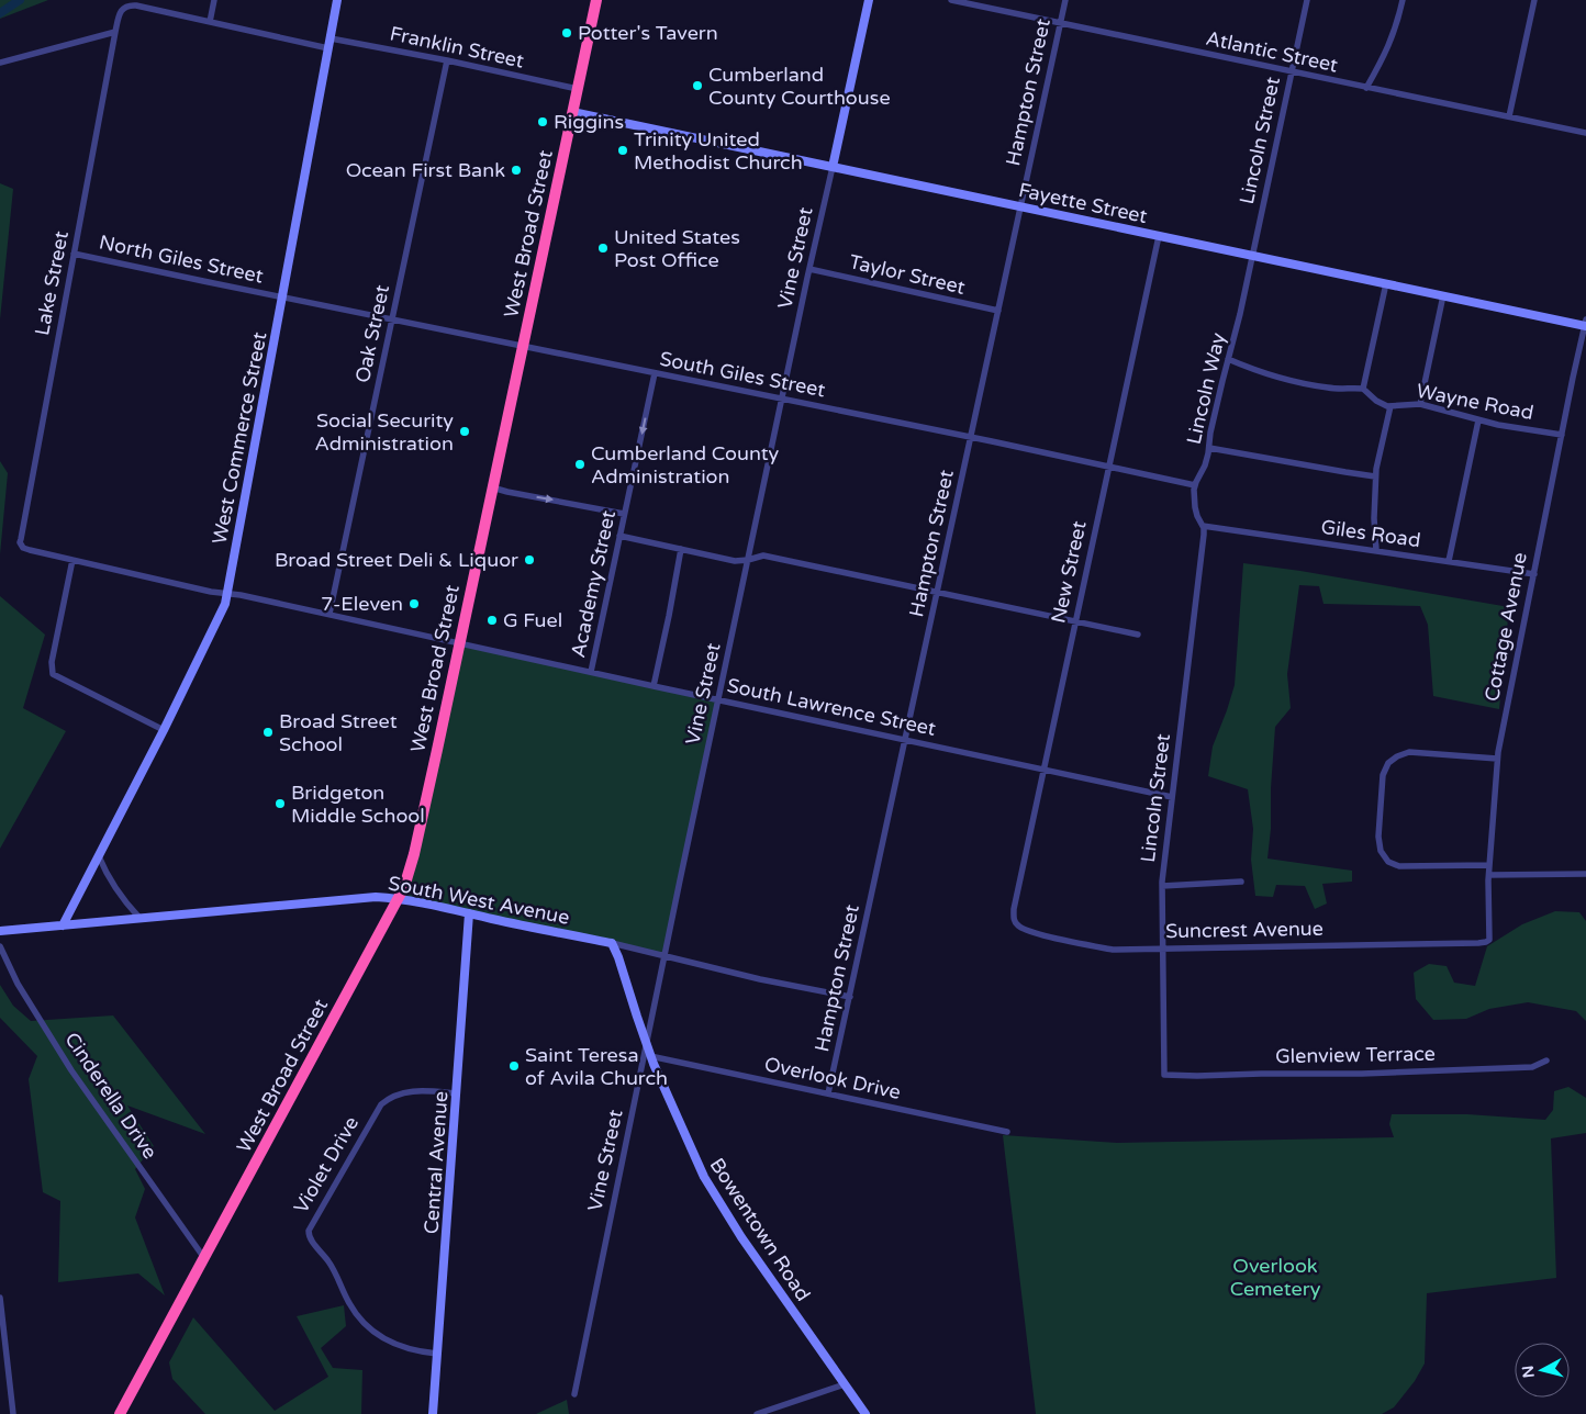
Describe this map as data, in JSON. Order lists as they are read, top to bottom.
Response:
{
  "streets": {
    "highway": ["West Broad Street"],
    "main road": [
      "Fayette Street",
      "Vine Street",
      "West Commerce Street",
      "South West Avenue",
      "Central Avenue",
      "Bowentown Road"
    ],
    "street": [
      "Franklin Street",
      "Atlantic Street",
      "Hampton Street",
      "Lincoln Street",
      "North Giles Street",
      "Taylor Street",
      "Lake Street",
      "Oak Street",
      "South Giles Street",
      "Lincoln Way",
      "Wayne Road",
      "Giles Road",
      "New Street",
      "Academy Street",
      "Cottage Avenue",
      "South Lawrence Street",
      "Suncrest Avenue",
      "Glenview Terrace",
      "Overlook Drive",
      "Cinderella Drive",
      "Violet Drive"
    ]
  },
  "crossings": [
    ["Franklin Street", "West Broad Street"],
    ["Franklin Street", "Oak Street"],
    ["Franklin Street", "West Commerce Street"],
    ["Atlantic Street", "Hampton Street"],
    ["Atlantic Street", "Lincoln Street"],
    ["Hampton Street", "Fayette Street"],
    ["Hampton Street", "Taylor Street"],
    ["Hampton Street", "South Giles Street"],
    ["Hampton Street", "South Lawrence Street"],
    ["Hampton Street", "South West Avenue"],
    ["Hampton Street", "Overlook Drive"],
    ["Lincoln Street", "Fayette Street"],
    ["Lincoln Street", "Lincoln Way"],
    ["Lincoln Street", "Giles Road"],
    ["Lincoln Street", "South Lawrence Street"],
    ["Lincoln Street", "Suncrest Avenue"],
    ["Lincoln Street", "Glenview Terrace"],
    ["Fayette Street", "West Broad Street"],
    ["Fayette Street", "Vine Street"],
    ["Fayette Street", "Lincoln Way"],
    ["Fayette Street", "New Street"],
    ["Fayette Street", "Cottage Avenue"],
    ["West Broad Street", "South Giles Street"],
    ["West Broad Street", "South Lawrence Street"],
    ["West Broad Street", "South West Avenue"],
    ["West Broad Street", "Cinderella Drive"],
    ["Vine Street", "Taylor Street"],
    ["Vine Street", "South Giles Street"],
    ["Vine Street", "South Lawrence Street"],
    ["Vine Street", "South West Avenue"],
    ["Vine Street", "Bowentown Road"],
    ["North Giles Street", "Lake Street"],
    ["North Giles Street", "South Giles Street"],
    ["North Giles Street", "West Commerce Street"],
    ["Lake Street", "South Lawrence Street"],
    ["Oak Street", "South Giles Street"],
    ["Oak Street", "South Lawrence Street"],
    ["South Giles Street", "Lincoln Way"],
    ["South Giles Street", "West Commerce Street"],
    ["South Giles Street", "New Street"],
    ["South Giles Street", "Academy Street"],
    ["Lincoln Way", "Giles Road"],
    ["Wayne Road", "Cottage Avenue"],
    ["West Commerce Street", "South Lawrence Street"],
    ["West Commerce Street", "South West Avenue"],
    ["Giles Road", "Cottage Avenue"],
    ["New Street", "South Lawrence Street"],
    ["New Street", "Suncrest Avenue"],
    ["Academy Street", "South Lawrence Street"],
    ["Cottage Avenue", "Suncrest Avenue"],
    ["South West Avenue", "Central Avenue"],
    ["South West Avenue", "Bowentown Road"],
    ["Overlook Drive", "Bowentown Road"],
    ["Central Avenue", "Violet Drive"]
  ],
  "one_way": ["Academy Street"],
  "parks": ["Overlook Cemetery"],
  "places": [
    "Potter's Tavern",
    "Cumberland County Courthouse",
    "Riggins",
    "Trinity United Methodist Church",
    "Ocean First Bank",
    "United States Post Office",
    "Social Security Administration",
    "Cumberland County Administration",
    "Broad Street Deli & Liquor",
    "7-Eleven",
    "G Fuel",
    "Broad Street School",
    "Bridgeton Middle School",
    "Saint Teresa of Avila Church"
  ],
  "north": "left"
}
